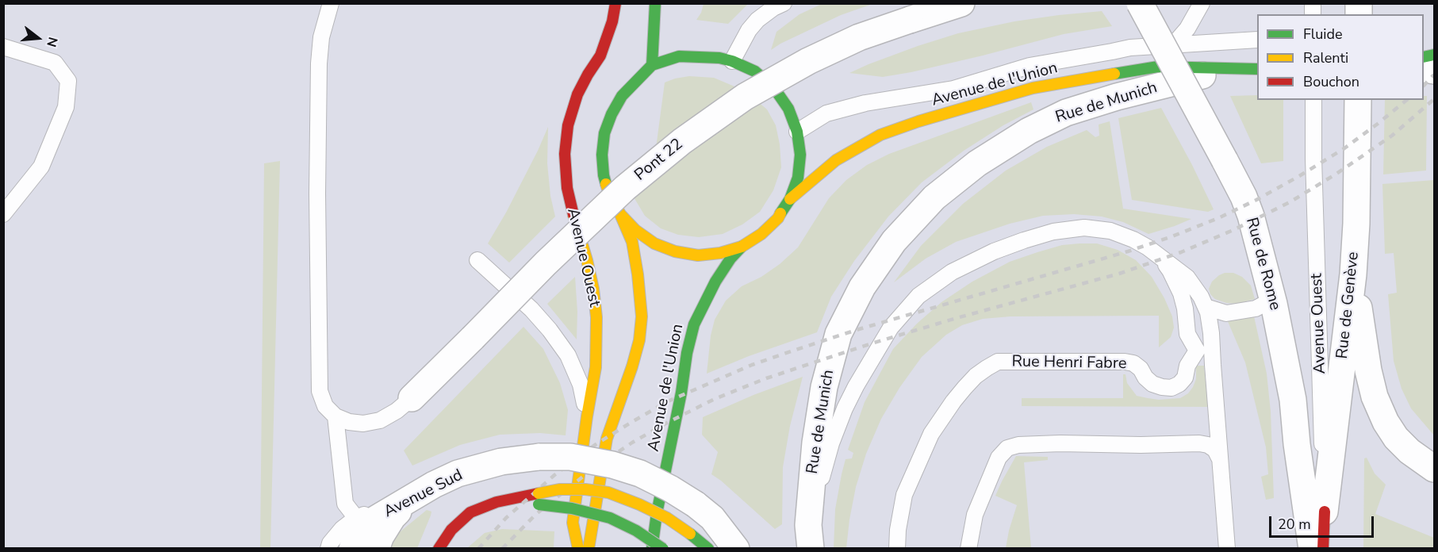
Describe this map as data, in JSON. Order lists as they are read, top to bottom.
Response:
{
  "streets": {
    "main road": ["Avenue de l'Union", "Avenue Ouest"],
    "street": [
      "Rue de Munich",
      "Pont 22",
      "Rue de Rome",
      "Rue de Genève",
      "Avenue Sud"
    ],
    "lane": ["Rue Henri Fabre"]
  },
  "crossings": [
    ["Rue de Munich", "Rue Henri Fabre"],
    ["Avenue Ouest", "Rue de Genève"]
  ],
  "legend": ["Fluide", "Ralenti", "Bouchon"],
  "scale_bar": "20 m",
  "north": "right"
}
